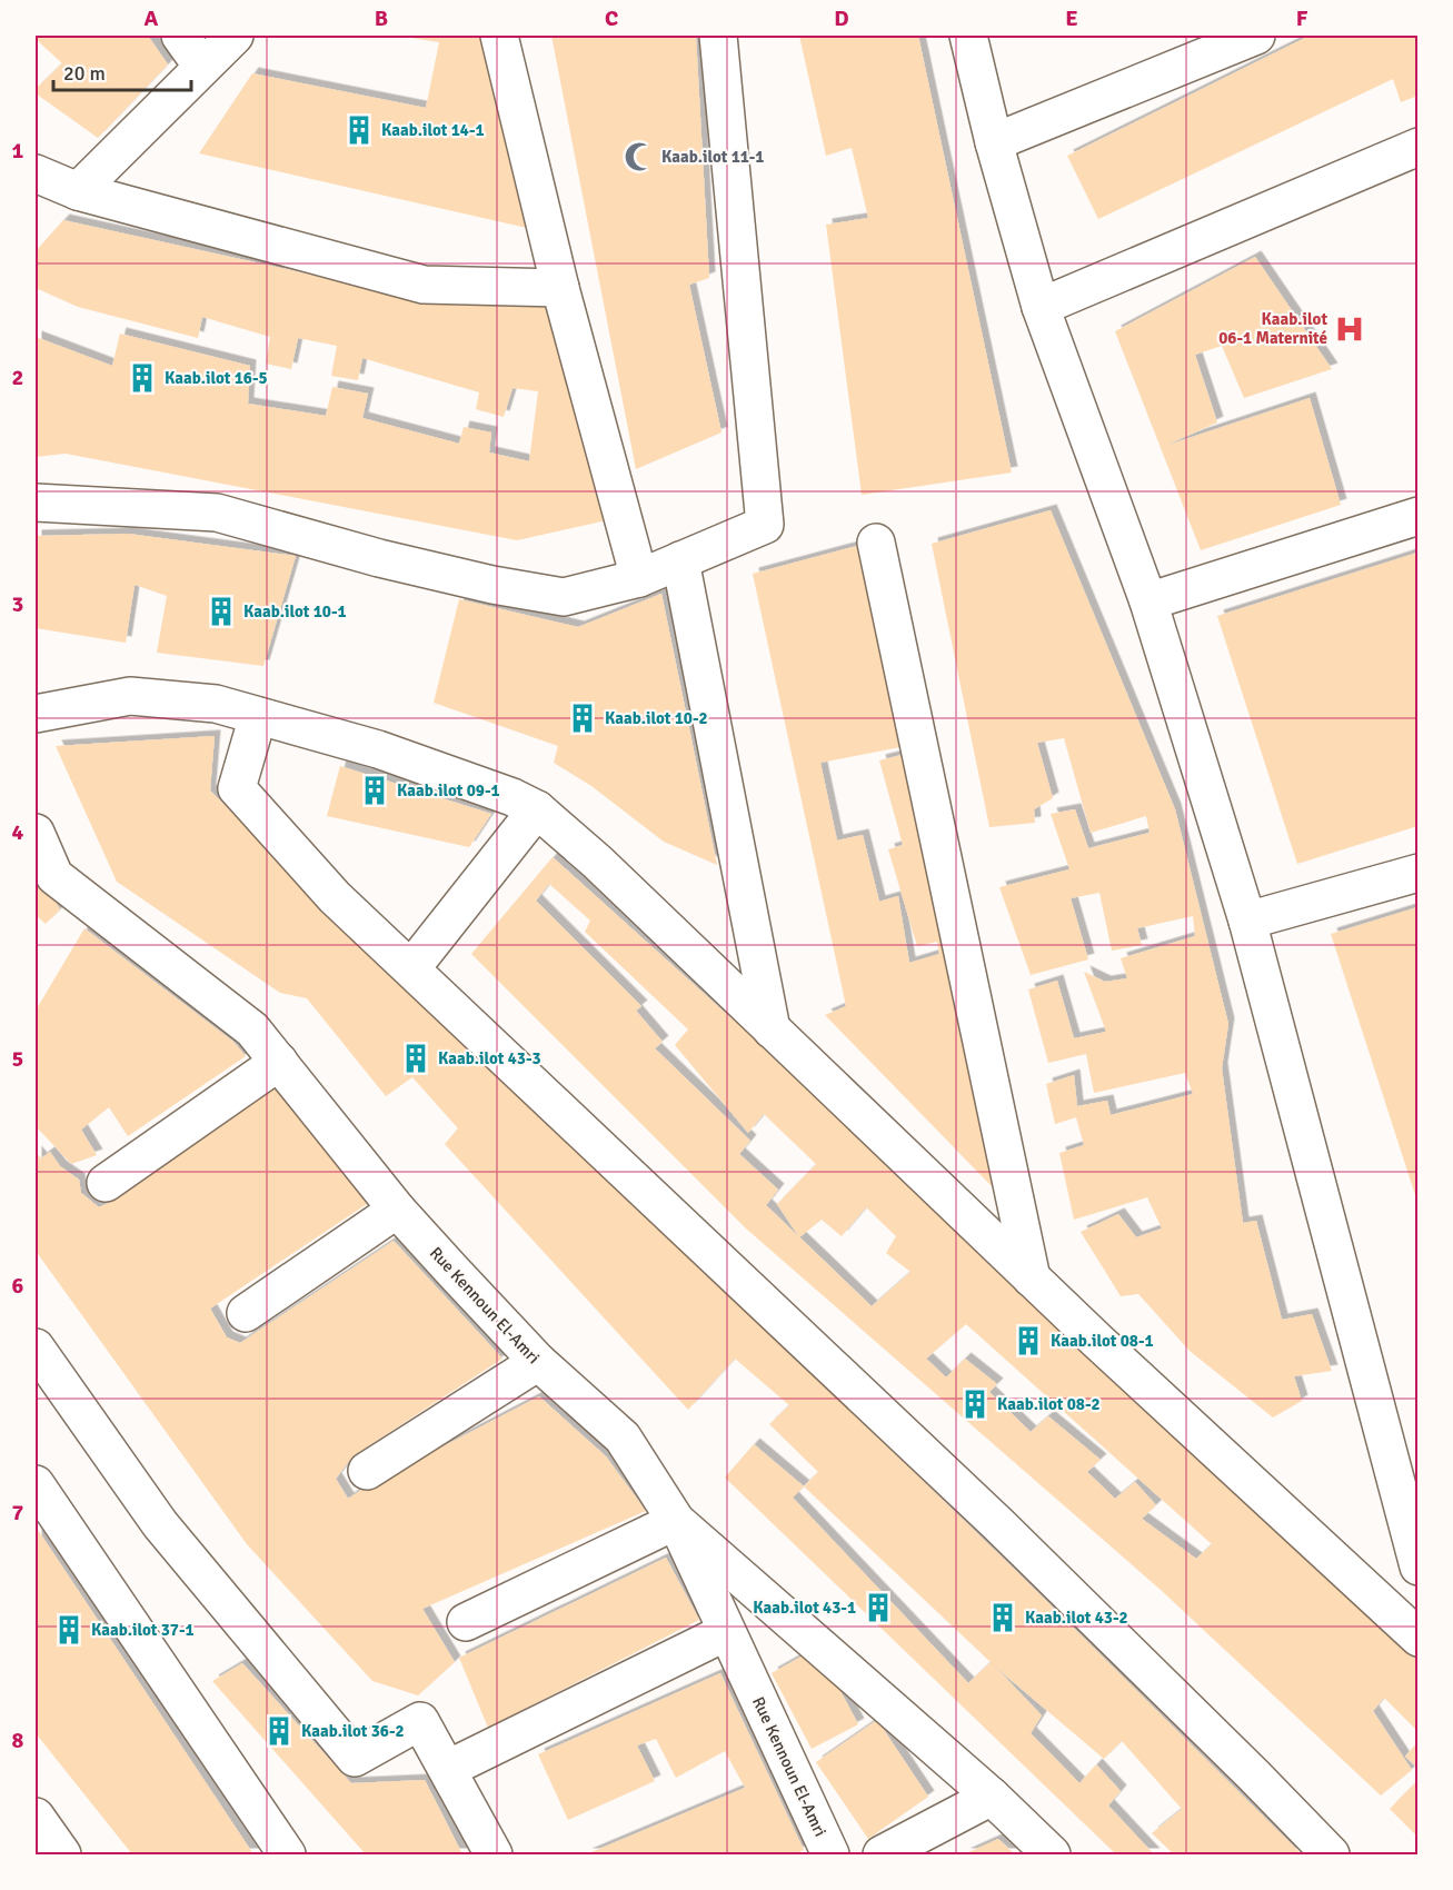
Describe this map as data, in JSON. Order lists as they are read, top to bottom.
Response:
{
  "streets": {
    "street": ["Rue Kennoun El-Amri"]
  },
  "places": {
    "building": [
      "Kaab.ilot 14-1",
      "Kaab.ilot 16-5",
      "Kaab.ilot 10-1",
      "Kaab.ilot 10-2",
      "Kaab.ilot 09-1",
      "Kaab.ilot 43-3",
      "Kaab.ilot 08-1",
      "Kaab.ilot 08-2",
      "Kaab.ilot 43-1",
      "Kaab.ilot 43-2",
      "Kaab.ilot 37-1",
      "Kaab.ilot 36-2"
    ],
    "mosque": ["Kaab.ilot 11-1"],
    "hospital": ["Kaab.ilot 06-1 Maternité"]
  },
  "scale_bar": "20 m",
  "grid": {
    "columns": [
      "A",
      "B",
      "C",
      "D",
      "E",
      "F"
    ],
    "rows": [
      "1",
      "2",
      "3",
      "4",
      "5",
      "6",
      "7",
      "8"
    ]
  }
}
